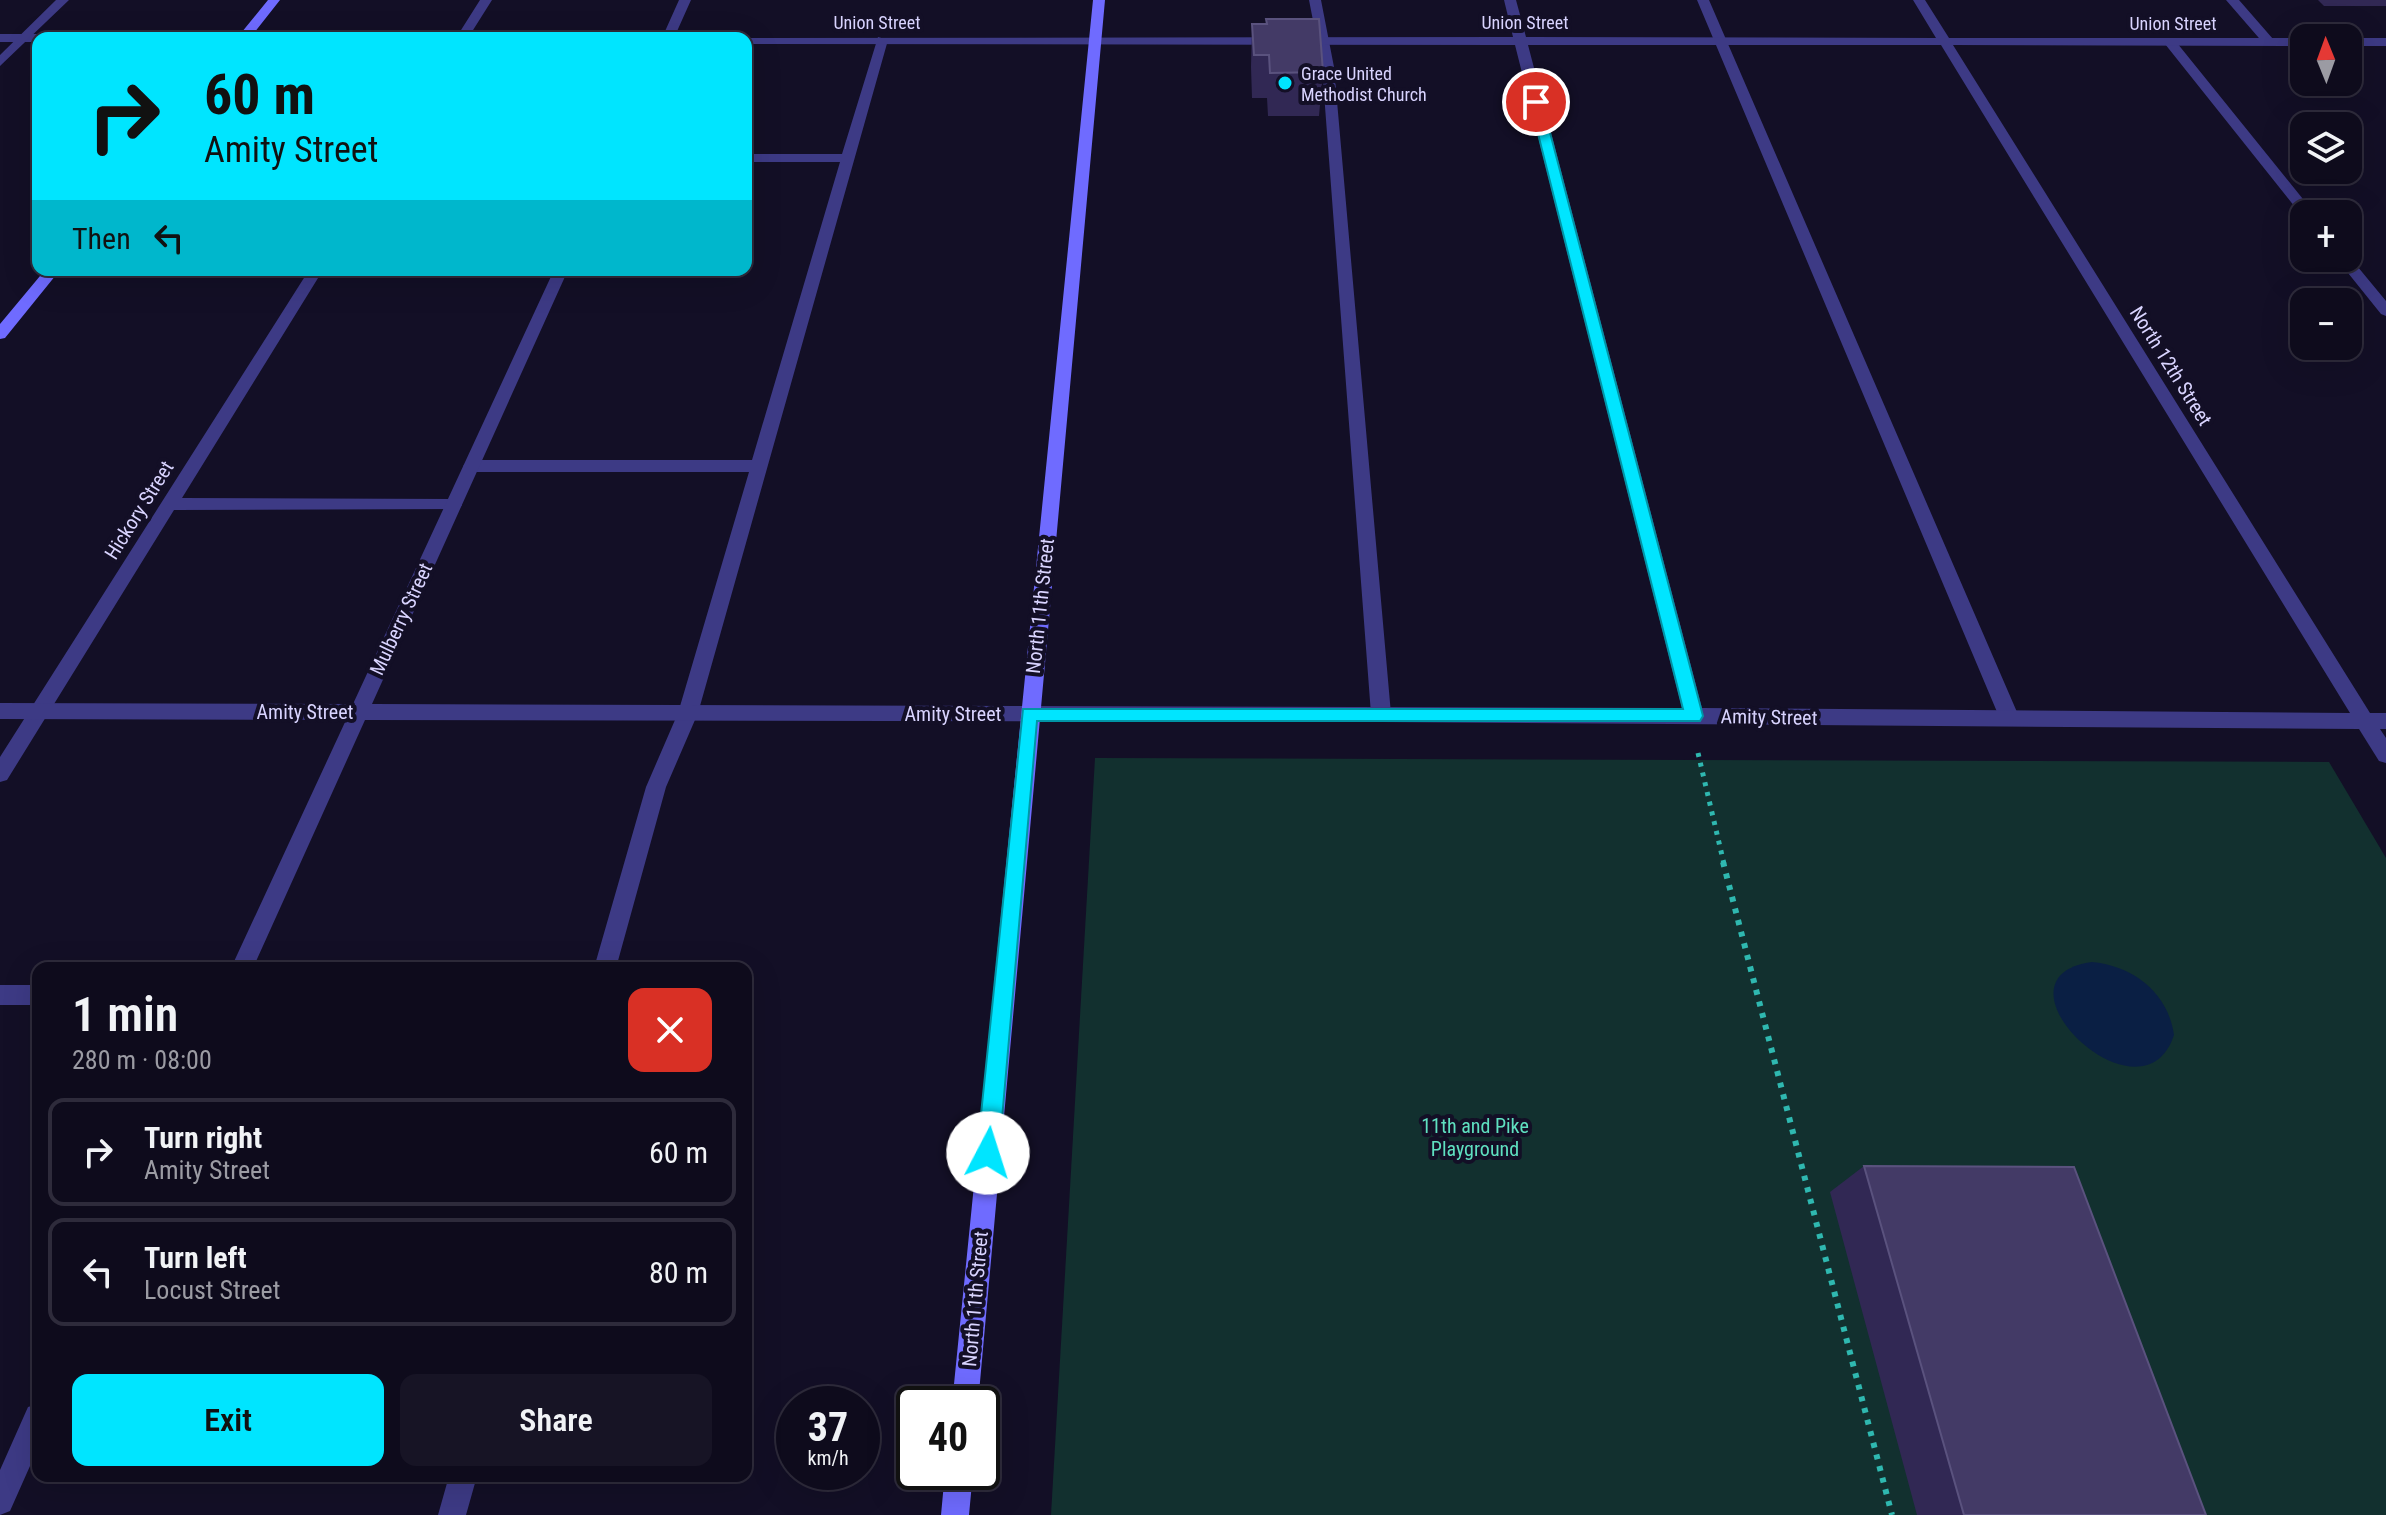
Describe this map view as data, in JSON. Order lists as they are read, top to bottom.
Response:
{
  "streets": {
    "street": [
      "Union Street",
      "North 12th Street",
      "Hickory Street",
      "North 11th Street",
      "Mulberry Street",
      "Amity Street"
    ]
  },
  "crossings": [
    ["Union Street", "North 12th Street"],
    ["Union Street", "North 11th Street"],
    ["North 12th Street", "Amity Street"],
    ["Hickory Street", "Amity Street"],
    ["North 11th Street", "Amity Street"],
    ["Mulberry Street", "Amity Street"]
  ],
  "parks": ["11th and Pike Playground"],
  "places": ["Grace United Methodist Church"],
  "north": "top",
  "page": {
    "map_buttons": ["+", "−"],
    "turn": ["60 m", "Amity Street"],
    "then": "Then",
    "heading": ["1 min", "280 m · 08:00"],
    "list": [
      {
        "name": "Turn right",
        "note": "Amity Street",
        "value": "60 m"
      },
      {
        "name": "Turn left",
        "note": "Locust Street",
        "value": "80 m"
      }
    ],
    "buttons": ["Exit", "Share"],
    "speed": "37 km/h",
    "limit": "40"
  }
}
